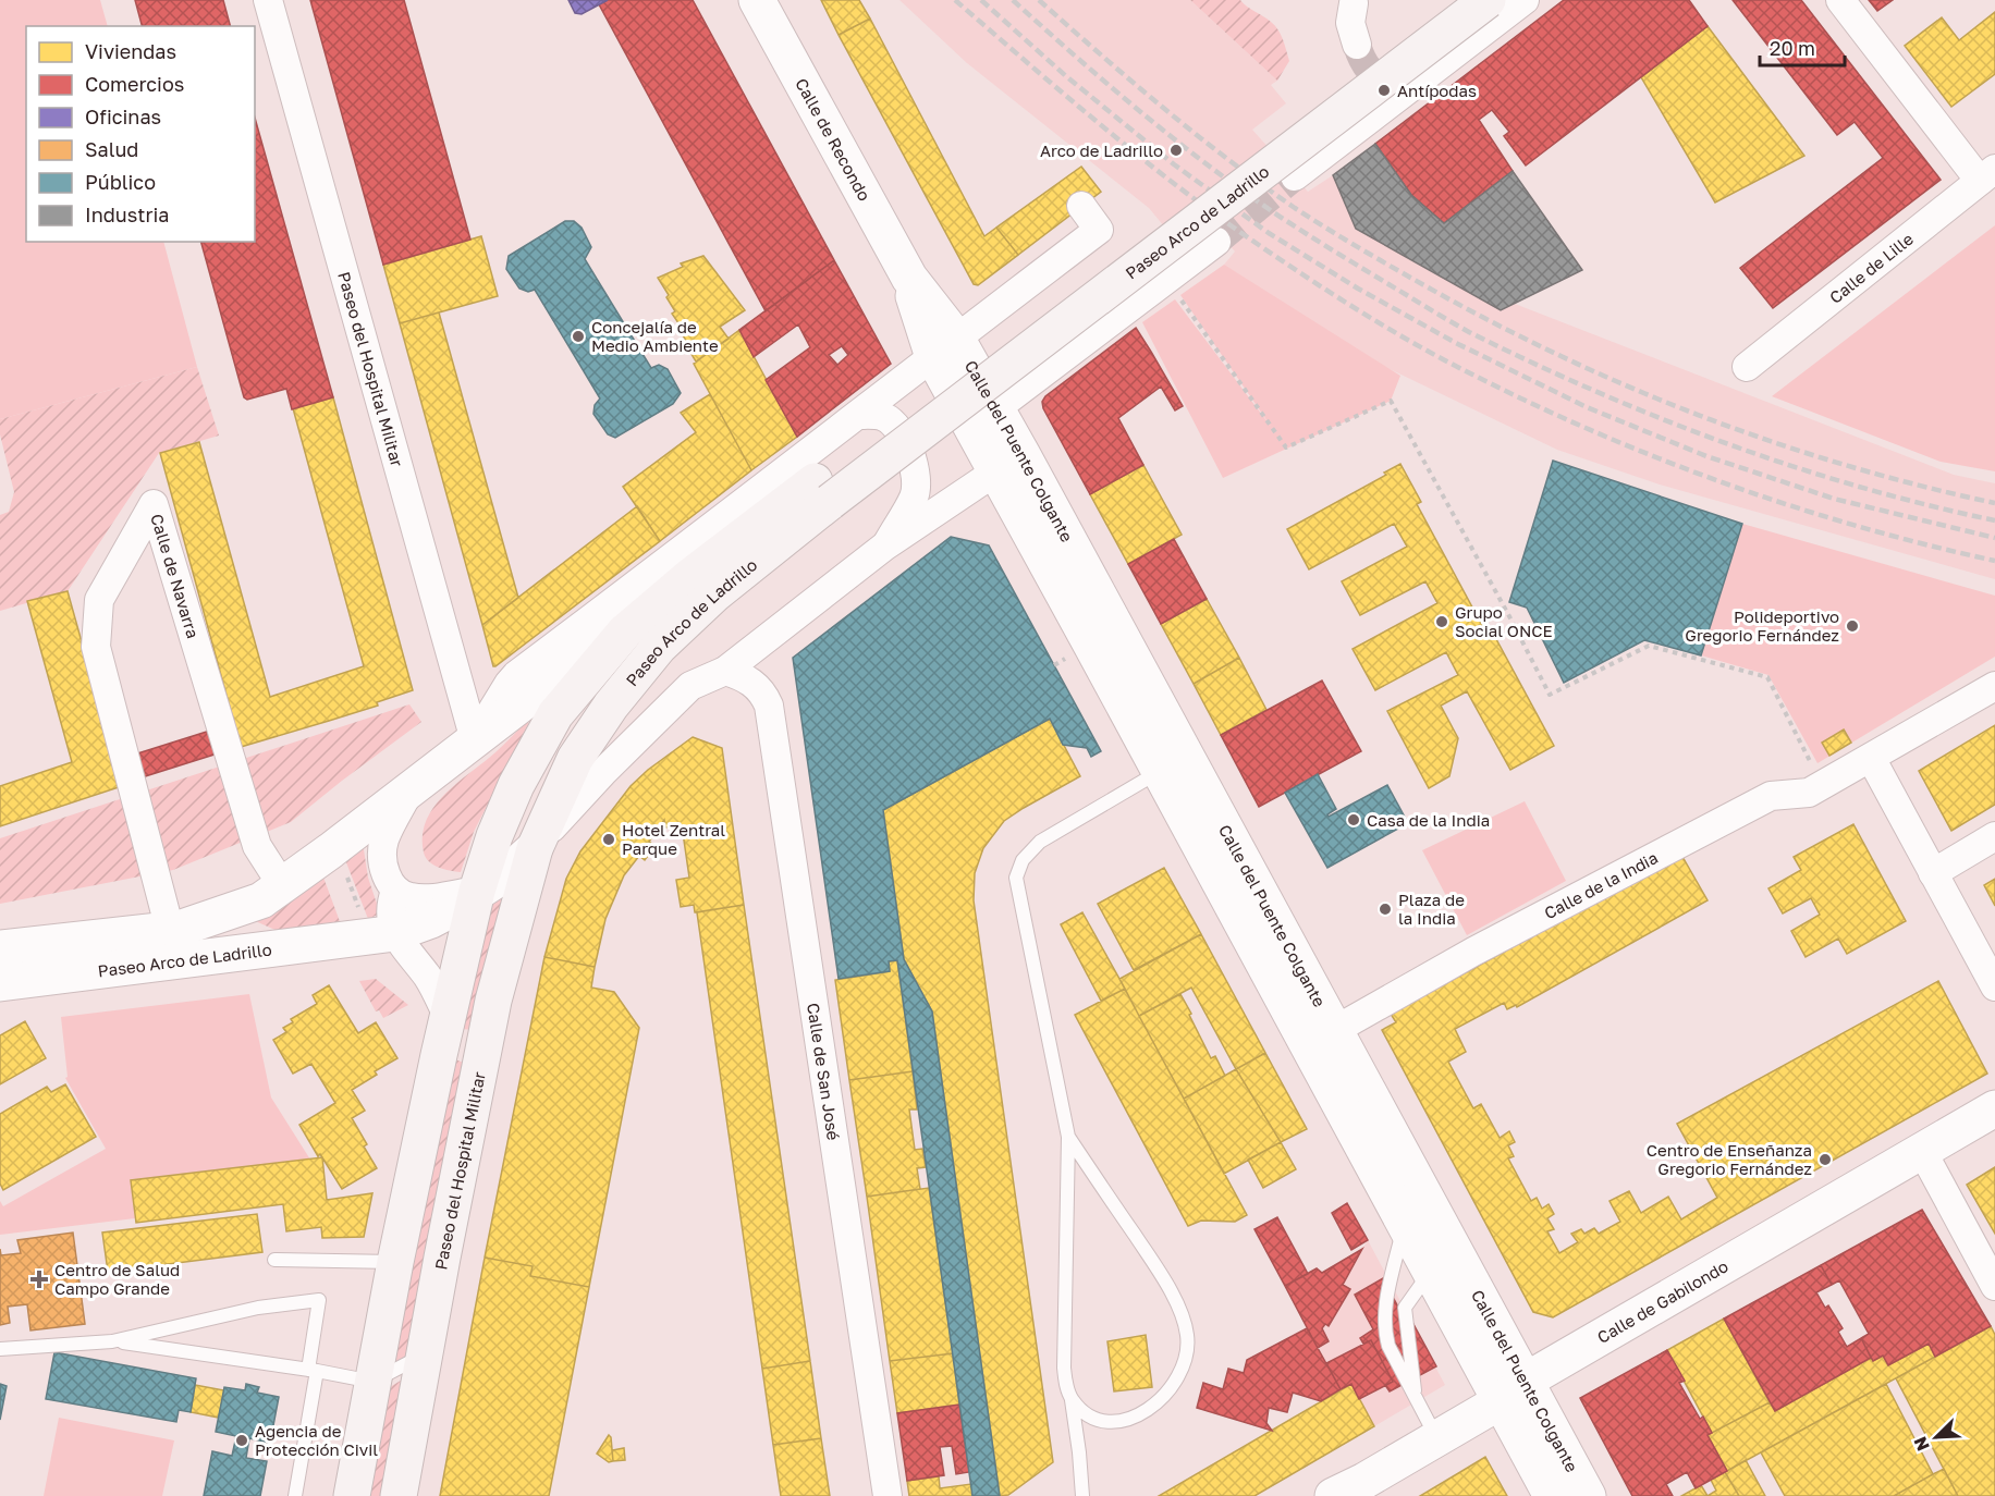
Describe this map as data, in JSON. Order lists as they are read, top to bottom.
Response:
{
  "streets": {
    "main road": ["Paseo Arco de Ladrillo", "Paseo del Hospital Militar"],
    "street": [
      "Calle de Recondo",
      "Calle de Lille",
      "Calle del Puente Colgante",
      "Calle de Navarra",
      "Calle de la India",
      "Calle de San José",
      "Calle de Gabilondo"
    ]
  },
  "crossings": [
    ["Calle de Recondo", "Paseo Arco de Ladrillo"],
    ["Calle de Recondo", "Calle del Puente Colgante"],
    ["Paseo Arco de Ladrillo", "Paseo del Hospital Militar"],
    ["Paseo Arco de Ladrillo", "Calle del Puente Colgante"],
    ["Paseo Arco de Ladrillo", "Calle de Navarra"],
    ["Paseo Arco de Ladrillo", "Calle de San José"],
    ["Calle del Puente Colgante", "Calle de la India"],
    ["Calle del Puente Colgante", "Calle de Gabilondo"]
  ],
  "places": {
    "other": [
      "Antípodas",
      "Arco de Ladrillo",
      "Concejalía de Medio Ambiente",
      "Grupo Social ONCE",
      "Polideportivo Gregorio Fernández",
      "Casa de la India",
      "Hotel Zentral Parque",
      "Plaza de la India",
      "Centro de Enseñanza Gregorio Fernández",
      "Agencia de Protección Civil"
    ],
    "health": ["Centro de Salud Campo Grande"]
  },
  "legend": [
    "Viviendas",
    "Comercios",
    "Oficinas",
    "Salud",
    "Público",
    "Industria"
  ],
  "scale_bar": "20 m",
  "north": "bottom left"
}
